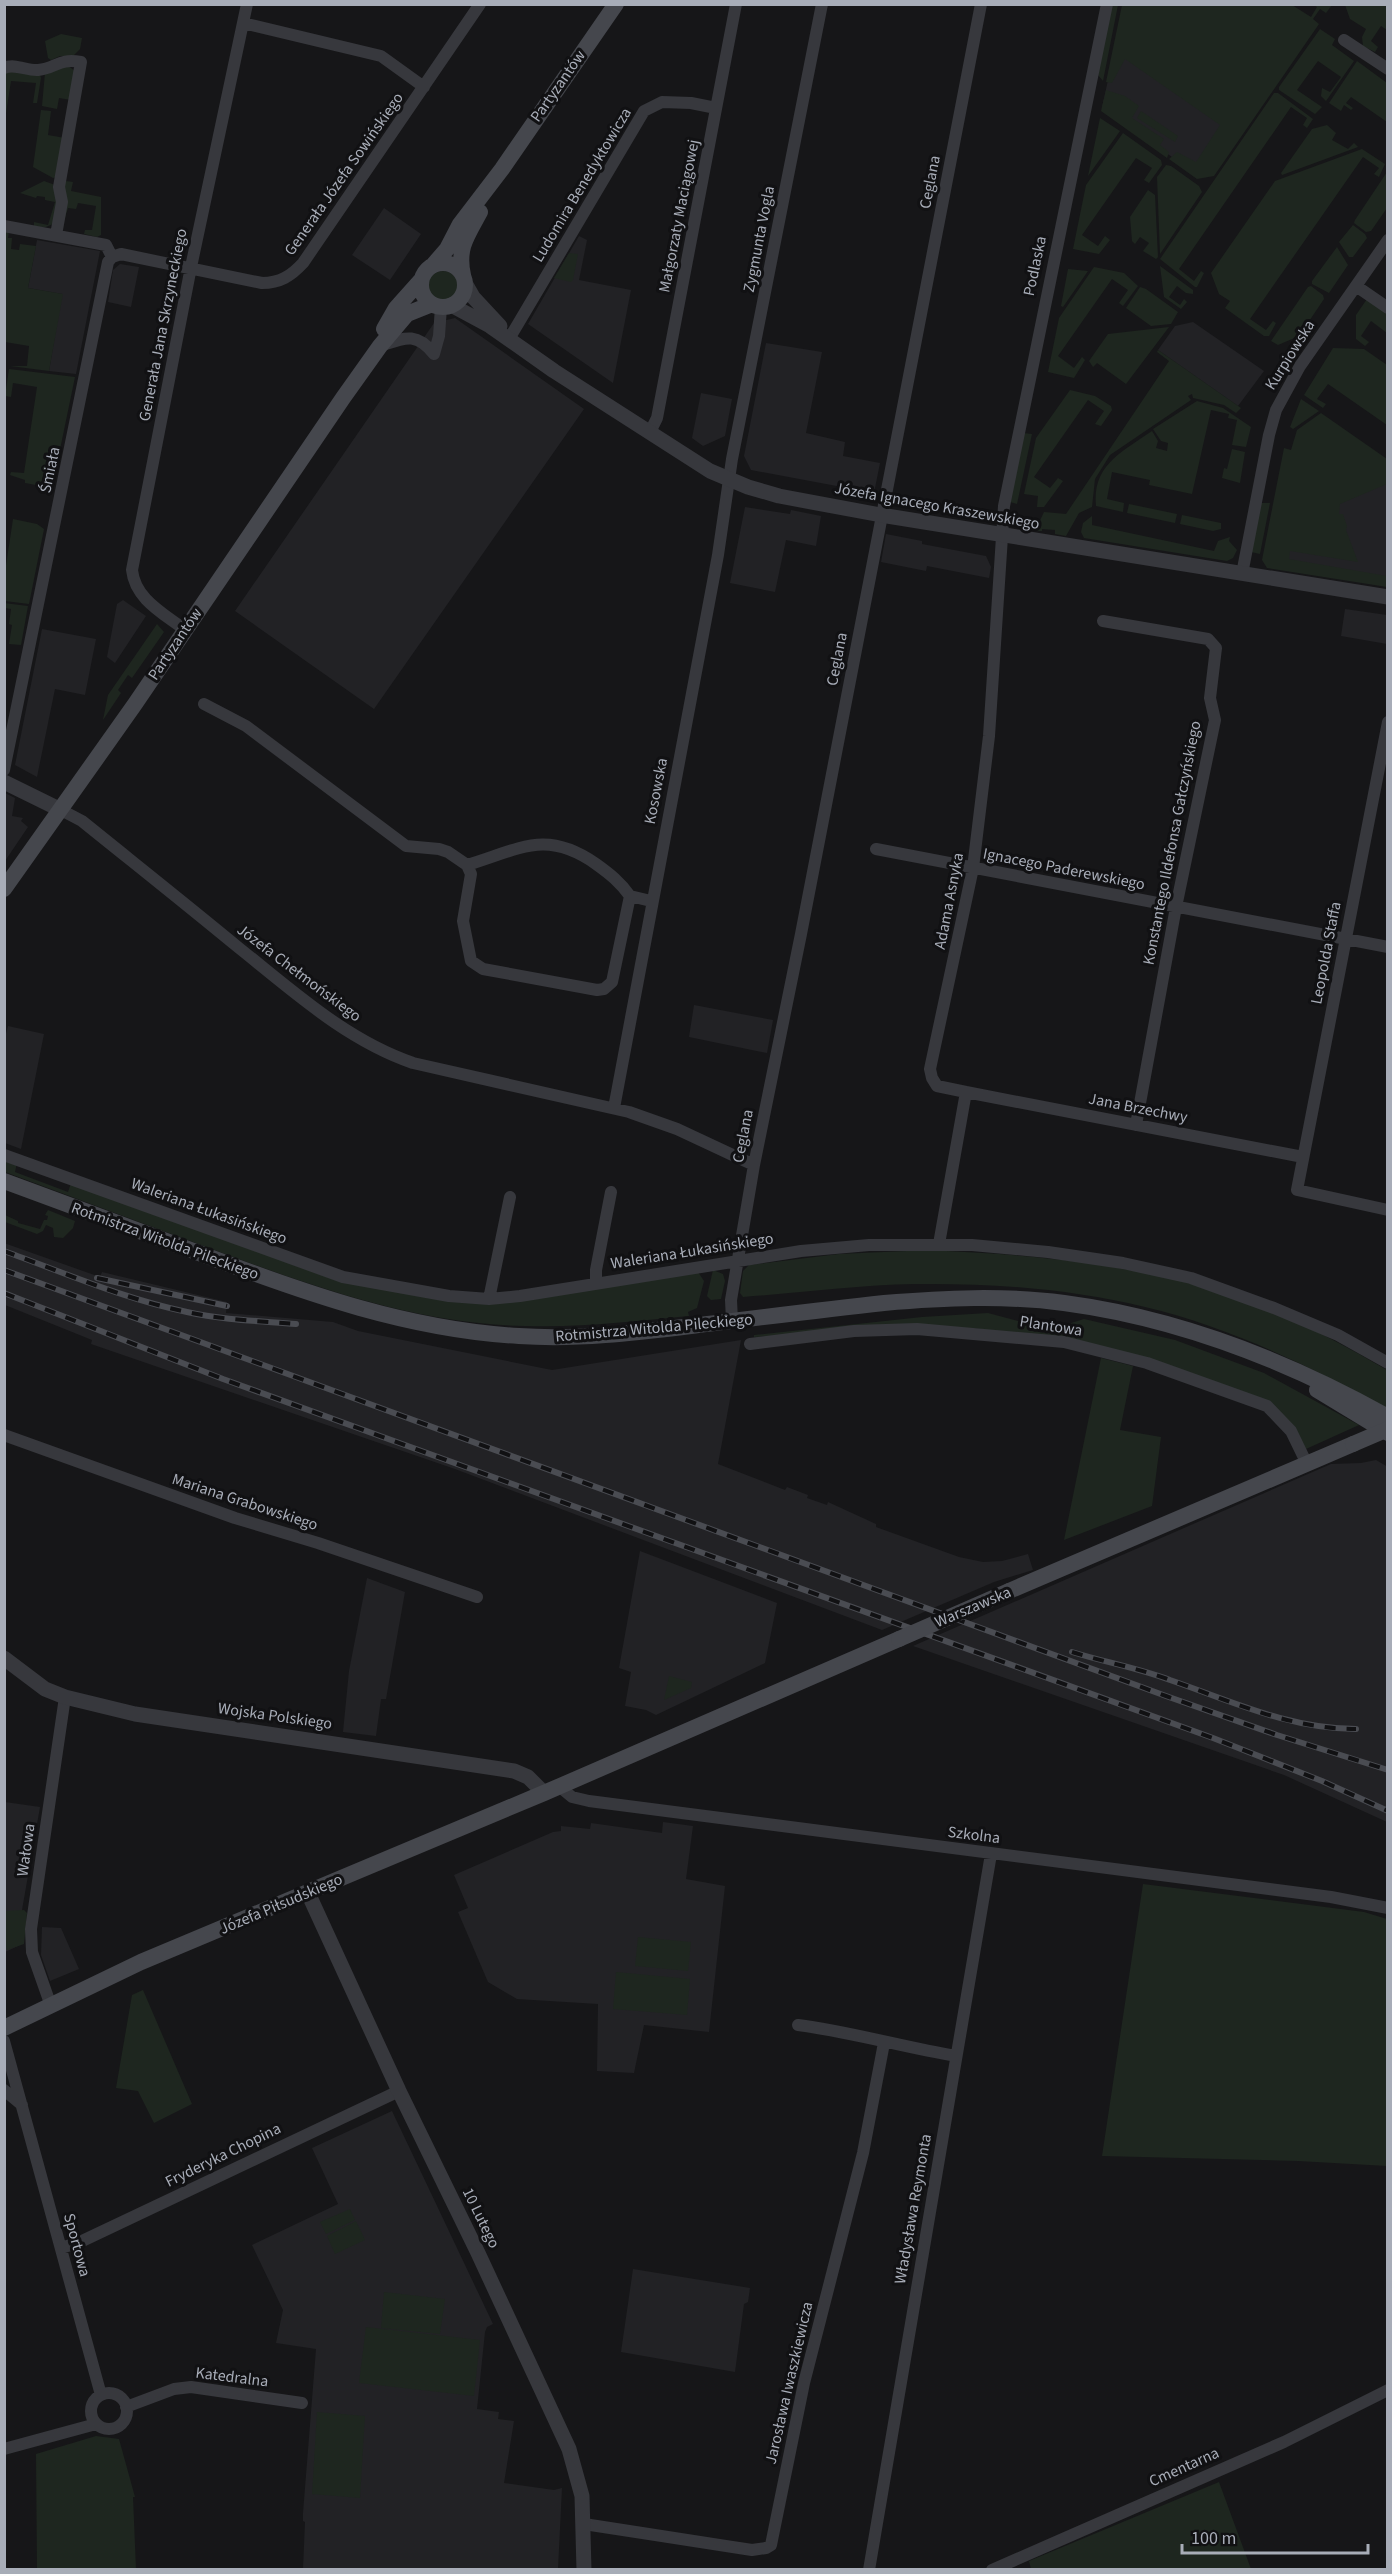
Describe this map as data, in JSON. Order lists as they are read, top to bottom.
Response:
{
  "streets": {
    "main road": [
      "Partyzantów",
      "Rotmistrza Witolda Pileckiego",
      "Warszawska",
      "Józefa Piłsudskiego"
    ],
    "street": [
      "Generała Józefa Sowińskiego",
      "Ceglana",
      "Ludomira Benedyktowicza",
      "Małgorzaty Maciągowej",
      "Zygmunta Vogla",
      "Podlaska",
      "Generała Jana Skrzyneckiego",
      "Kurpiowska",
      "Śmiała",
      "Józefa Ignacego Kraszewskiego",
      "Kosowska",
      "Konstantego Ildefonsa Gałczyńskiego",
      "Ignacego Paderewskiego",
      "Adama Asnyka",
      "Leopolda Staffa",
      "Józefa Chełmońskiego",
      "Jana Brzechwy",
      "Waleriana Łukasińskiego",
      "Plantowa",
      "Mariana Grabowskiego",
      "Wojska Polskiego",
      "Szkolna",
      "Wałowa",
      "Fryderyka Chopina",
      "Władysława Reymonta",
      "10 Lutego",
      "Sportowa",
      "Katedralna",
      "Jarosława Iwaszkiewicza",
      "Cmentarna"
    ]
  },
  "crossings": [
    ["Partyzantów", "Generała Jana Skrzyneckiego"],
    ["Partyzantów", "Józefa Ignacego Kraszewskiego"],
    ["Partyzantów", "Józefa Chełmońskiego"],
    ["Generała Józefa Sowińskiego", "Generała Jana Skrzyneckiego"],
    ["Ceglana", "Józefa Ignacego Kraszewskiego"],
    ["Ceglana", "Józefa Chełmońskiego"],
    ["Ceglana", "Waleriana Łukasińskiego"],
    ["Ceglana", "Rotmistrza Witolda Pileckiego"],
    ["Ludomira Benedyktowicza", "Małgorzaty Maciągowej"],
    ["Ludomira Benedyktowicza", "Józefa Ignacego Kraszewskiego"],
    ["Małgorzaty Maciągowej", "Józefa Ignacego Kraszewskiego"],
    ["Zygmunta Vogla", "Józefa Ignacego Kraszewskiego"],
    ["Zygmunta Vogla", "Kosowska"],
    ["Podlaska", "Józefa Ignacego Kraszewskiego"],
    ["Podlaska", "Adama Asnyka"],
    ["Kurpiowska", "Józefa Ignacego Kraszewskiego"],
    ["Józefa Ignacego Kraszewskiego", "Kosowska"],
    ["Józefa Ignacego Kraszewskiego", "Adama Asnyka"],
    ["Kosowska", "Józefa Chełmońskiego"],
    ["Konstantego Ildefonsa Gałczyńskiego", "Ignacego Paderewskiego"],
    ["Konstantego Ildefonsa Gałczyńskiego", "Jana Brzechwy"],
    ["Ignacego Paderewskiego", "Adama Asnyka"],
    ["Ignacego Paderewskiego", "Leopolda Staffa"],
    ["Adama Asnyka", "Jana Brzechwy"],
    ["Leopolda Staffa", "Jana Brzechwy"],
    ["Rotmistrza Witolda Pileckiego", "Warszawska"],
    ["Plantowa", "Warszawska"],
    ["Warszawska", "Wojska Polskiego"],
    ["Warszawska", "Szkolna"],
    ["Warszawska", "Józefa Piłsudskiego"],
    ["Wojska Polskiego", "Szkolna"],
    ["Wojska Polskiego", "Wałowa"],
    ["Wojska Polskiego", "Józefa Piłsudskiego"],
    ["Szkolna", "Józefa Piłsudskiego"],
    ["Szkolna", "Władysława Reymonta"],
    ["Wałowa", "Józefa Piłsudskiego"],
    ["Józefa Piłsudskiego", "10 Lutego"],
    ["Fryderyka Chopina", "10 Lutego"],
    ["Fryderyka Chopina", "Sportowa"],
    ["10 Lutego", "Jarosława Iwaszkiewicza"],
    ["Sportowa", "Katedralna"]
  ],
  "scale_bar": "100 m"
}
